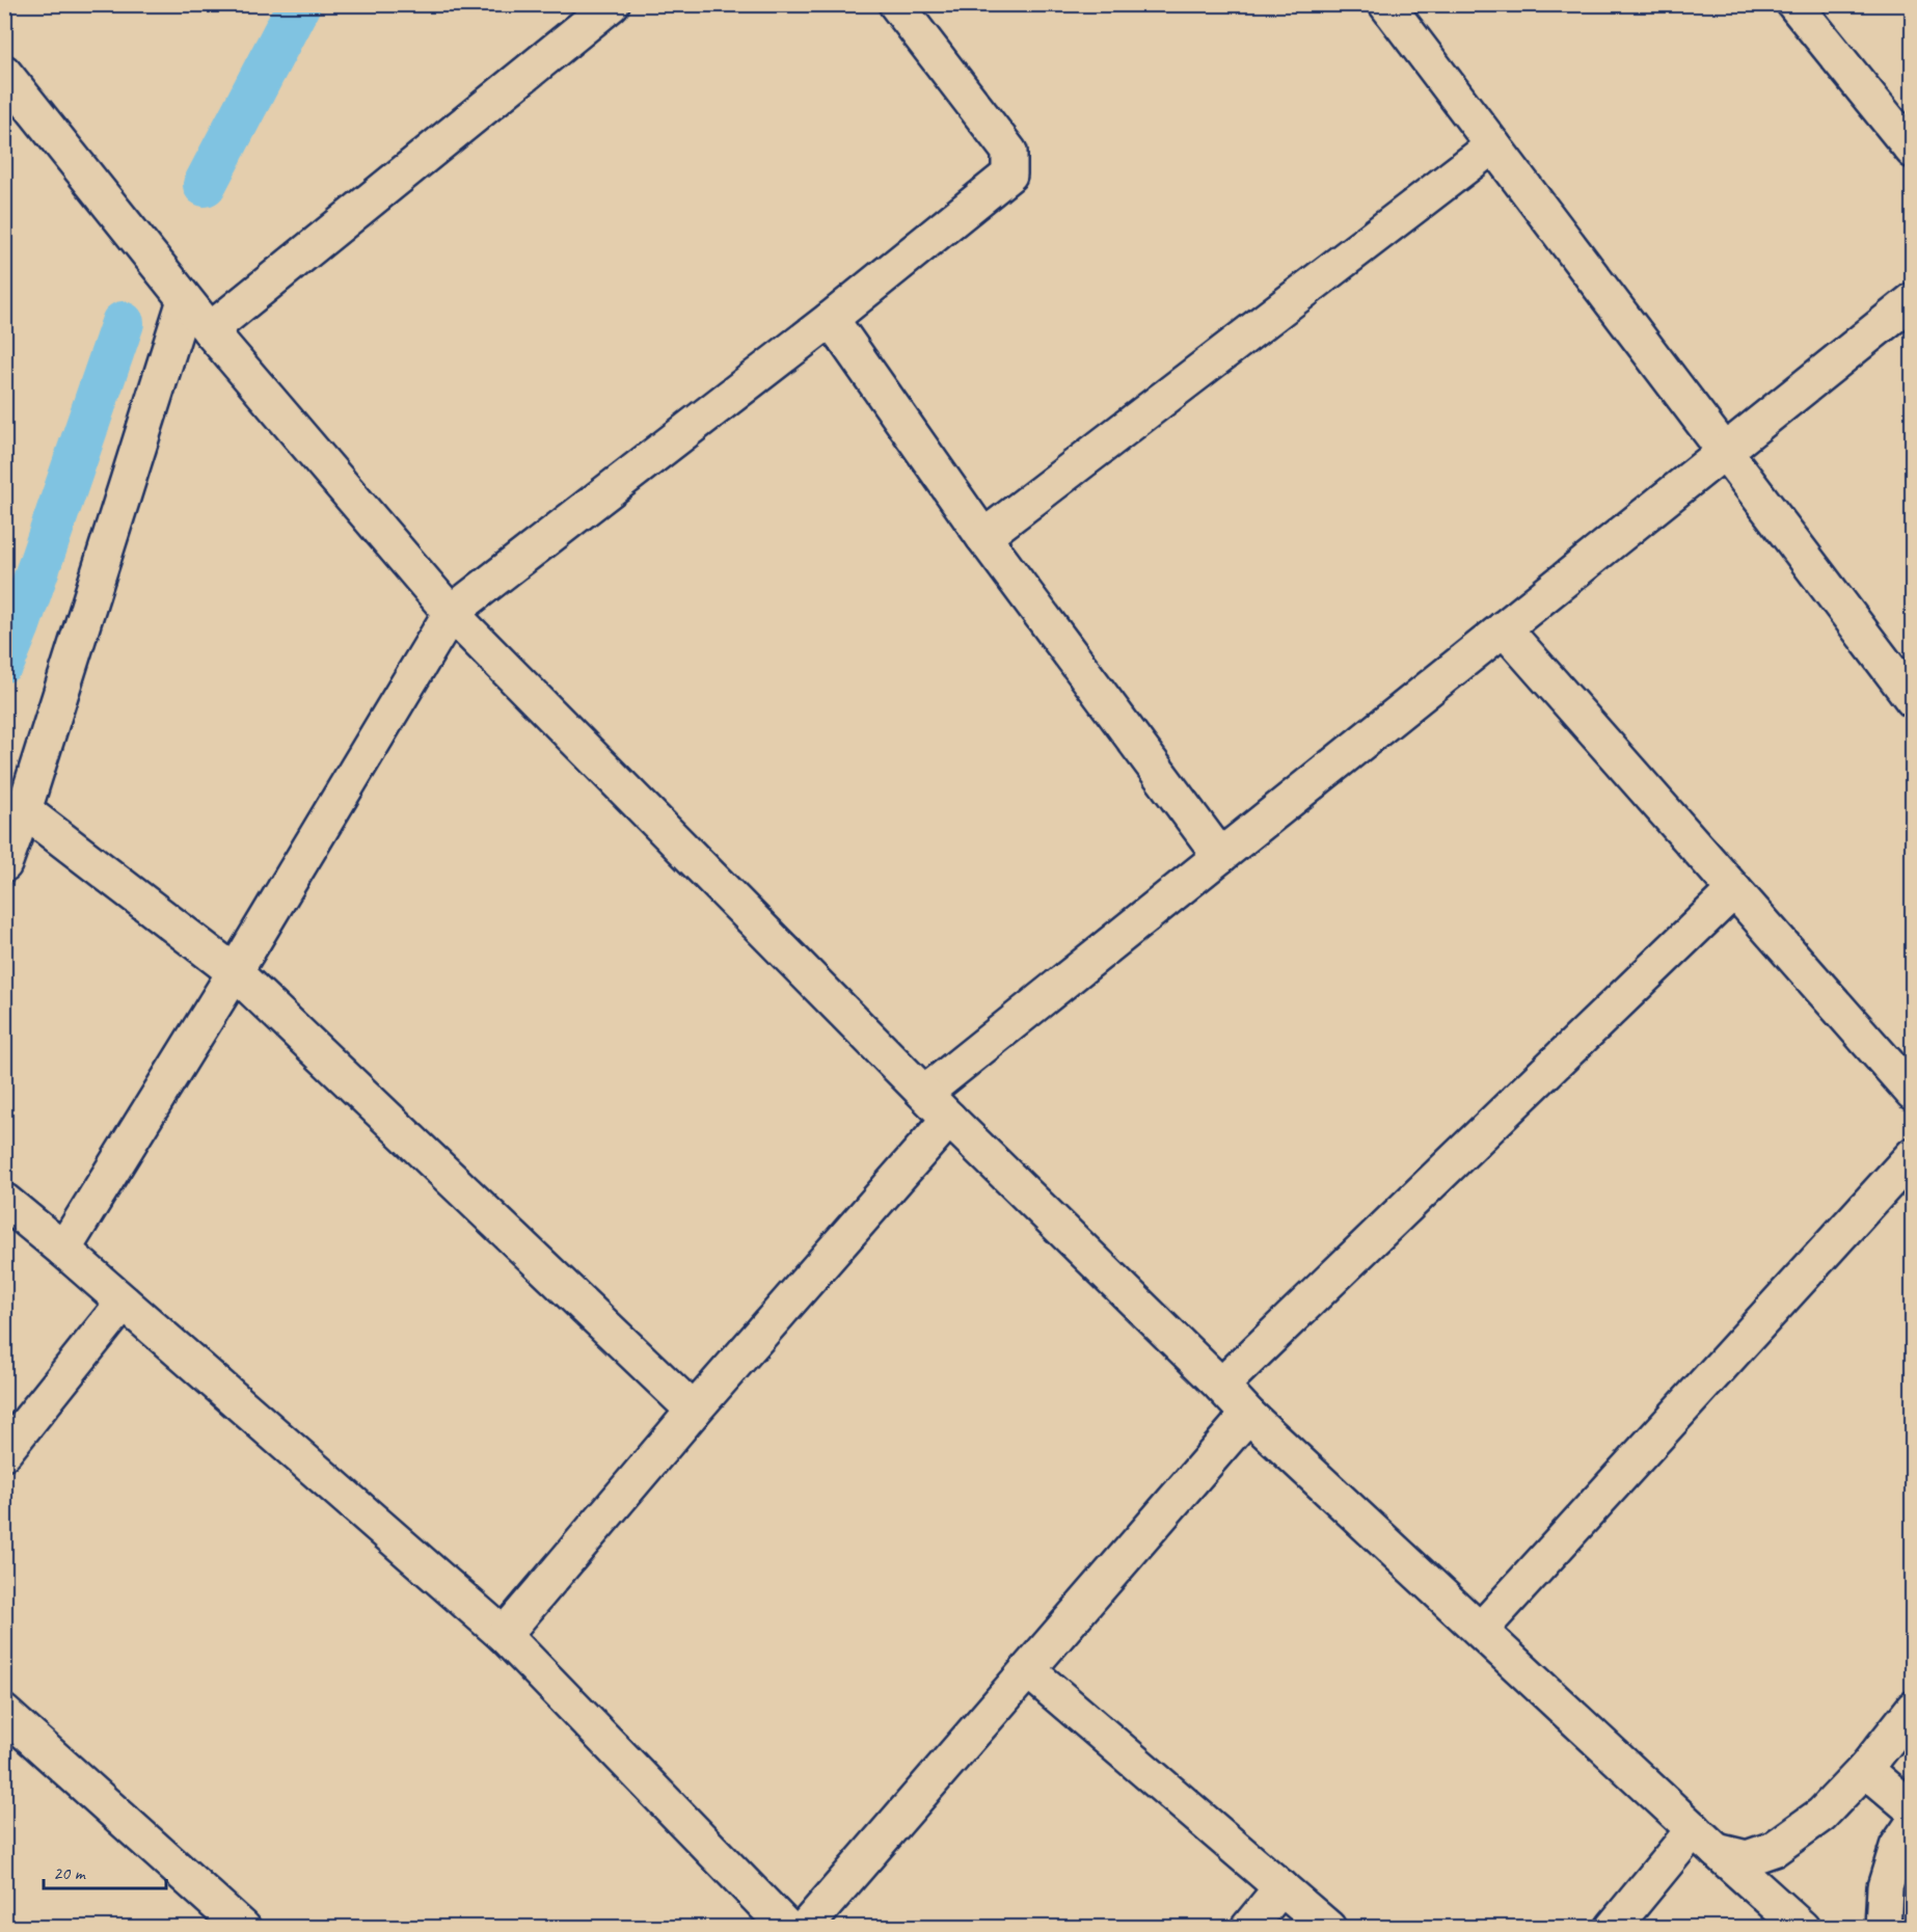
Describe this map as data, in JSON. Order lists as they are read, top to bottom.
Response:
{
  "scale_bar": "20 m"
}
